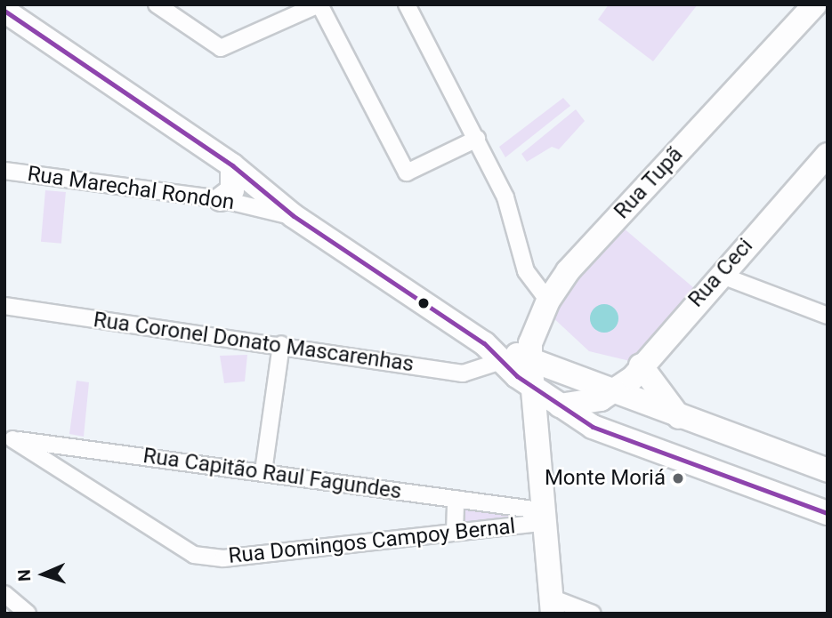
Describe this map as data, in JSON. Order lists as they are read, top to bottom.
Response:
{
  "streets": {
    "main road": ["Rua Tupã", "Rua Ceci"],
    "street": [
      "Rua Marechal Rondon",
      "Rua Coronel Donato Mascarenhas",
      "Rua Capitão Raul Fagundes",
      "Rua Domingos Campoy Bernal"
    ]
  },
  "crossings": [
    ["Rua Tupã", "Rua Capitão Raul Fagundes"],
    ["Rua Tupã", "Rua Domingos Campoy Bernal"],
    ["Rua Capitão Raul Fagundes", "Rua Domingos Campoy Bernal"]
  ],
  "places": ["Monte Moriá"],
  "north": "left"
}
